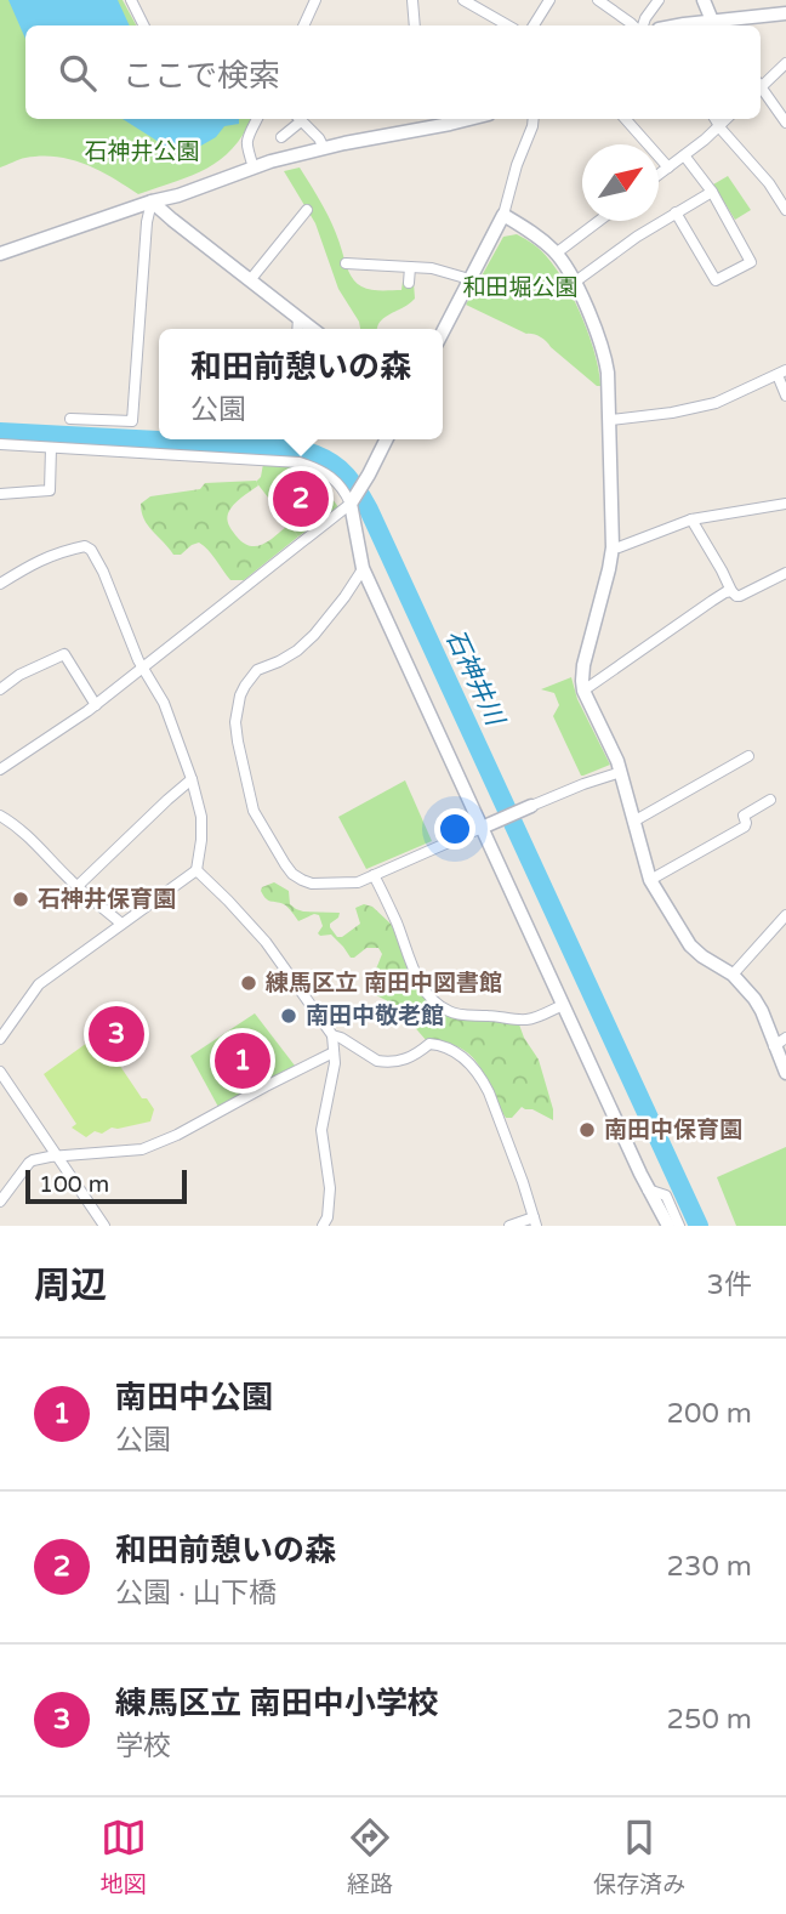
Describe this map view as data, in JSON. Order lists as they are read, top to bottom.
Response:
{
  "water": ["石神井川"],
  "parks": ["石神井公園", "和田堀公園"],
  "places": [
    "石神井保育園",
    "練馬区立 南田中図書館",
    "南田中敬老館",
    "南田中保育園"
  ],
  "scale_bar": "100 m",
  "north": "top right",
  "page": {
    "search": "ここで検索",
    "popup": ["和田前憩いの森", "公園"],
    "pins": ["2", "3", "1"],
    "scale": "100 m",
    "heading": ["周辺", "3件"],
    "list": [
      {
        "mark": "1",
        "name": "南田中公園",
        "note": "公園",
        "value": "200 m"
      },
      {
        "mark": "2",
        "name": "和田前憩いの森",
        "note": "公園 · 山下橋",
        "value": "230 m"
      },
      {
        "mark": "3",
        "name": "練馬区立 南田中小学校",
        "note": "学校",
        "value": "250 m"
      }
    ],
    "nav": ["地図", "経路", "保存済み"]
  }
}
